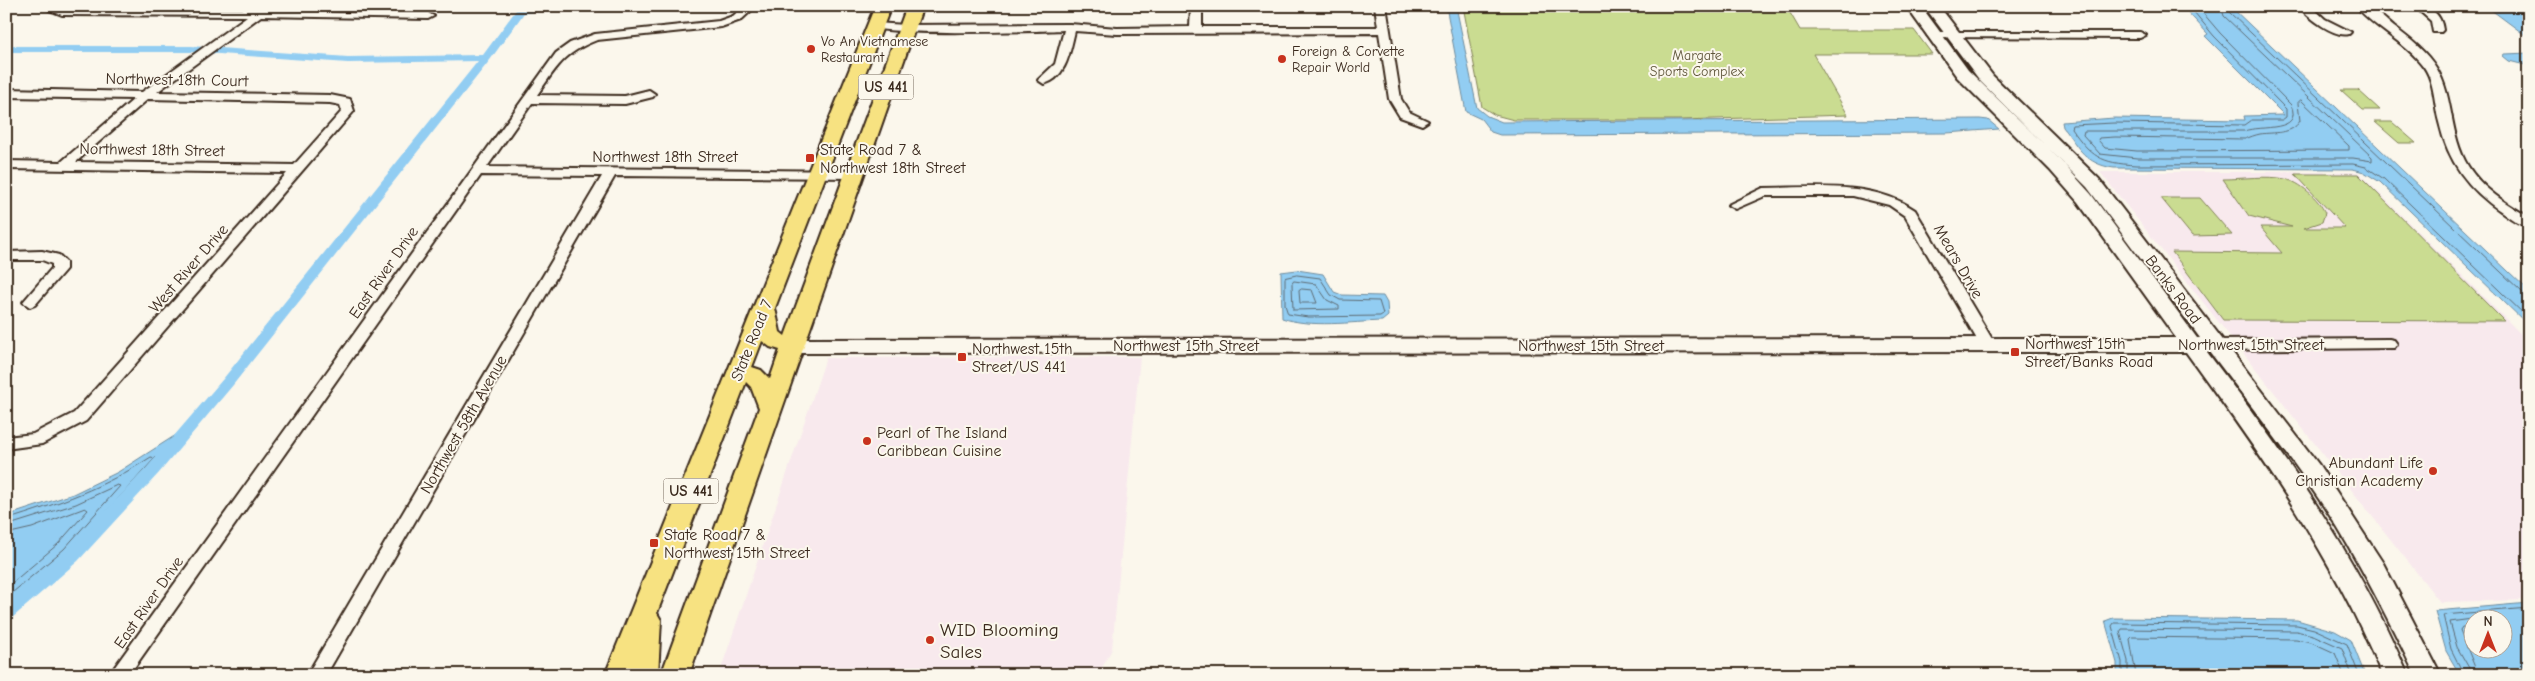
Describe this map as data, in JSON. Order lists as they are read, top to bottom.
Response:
{
  "streets": {
    "main road": ["US 441", "State Road 7"],
    "street": [
      "Northwest 18th Court",
      "Northwest 18th Street",
      "Mears Drive",
      "West River Drive",
      "East River Drive",
      "Banks Road",
      "Northwest 15th Street",
      "Northwest 58th Avenue"
    ]
  },
  "crossings": [
    ["Northwest 18th Court", "West River Drive"],
    ["US 441", "Northwest 18th Street"],
    ["US 441", "Northwest 15th Street"],
    ["Northwest 18th Street", "West River Drive"],
    ["Northwest 18th Street", "East River Drive"],
    ["Northwest 18th Street", "State Road 7"],
    ["Northwest 18th Street", "Northwest 58th Avenue"],
    ["Mears Drive", "Northwest 15th Street"],
    ["Banks Road", "Northwest 15th Street"]
  ],
  "parks": ["Margate Sports Complex"],
  "places": {
    "other": [
      "Vo An Vietnamese Restaurant",
      "Foreign & Corvette Repair World",
      "Pearl of The Island Caribbean Cuisine",
      "Abundant Life Christian Academy",
      "WID Blooming Sales"
    ],
    "transit": [
      "State Road 7 & Northwest 18th Street",
      "Northwest 15th Street/Banks Road",
      "Northwest 15th Street/US 441",
      "State Road 7 & Northwest 15th Street"
    ]
  },
  "north": "top"
}
